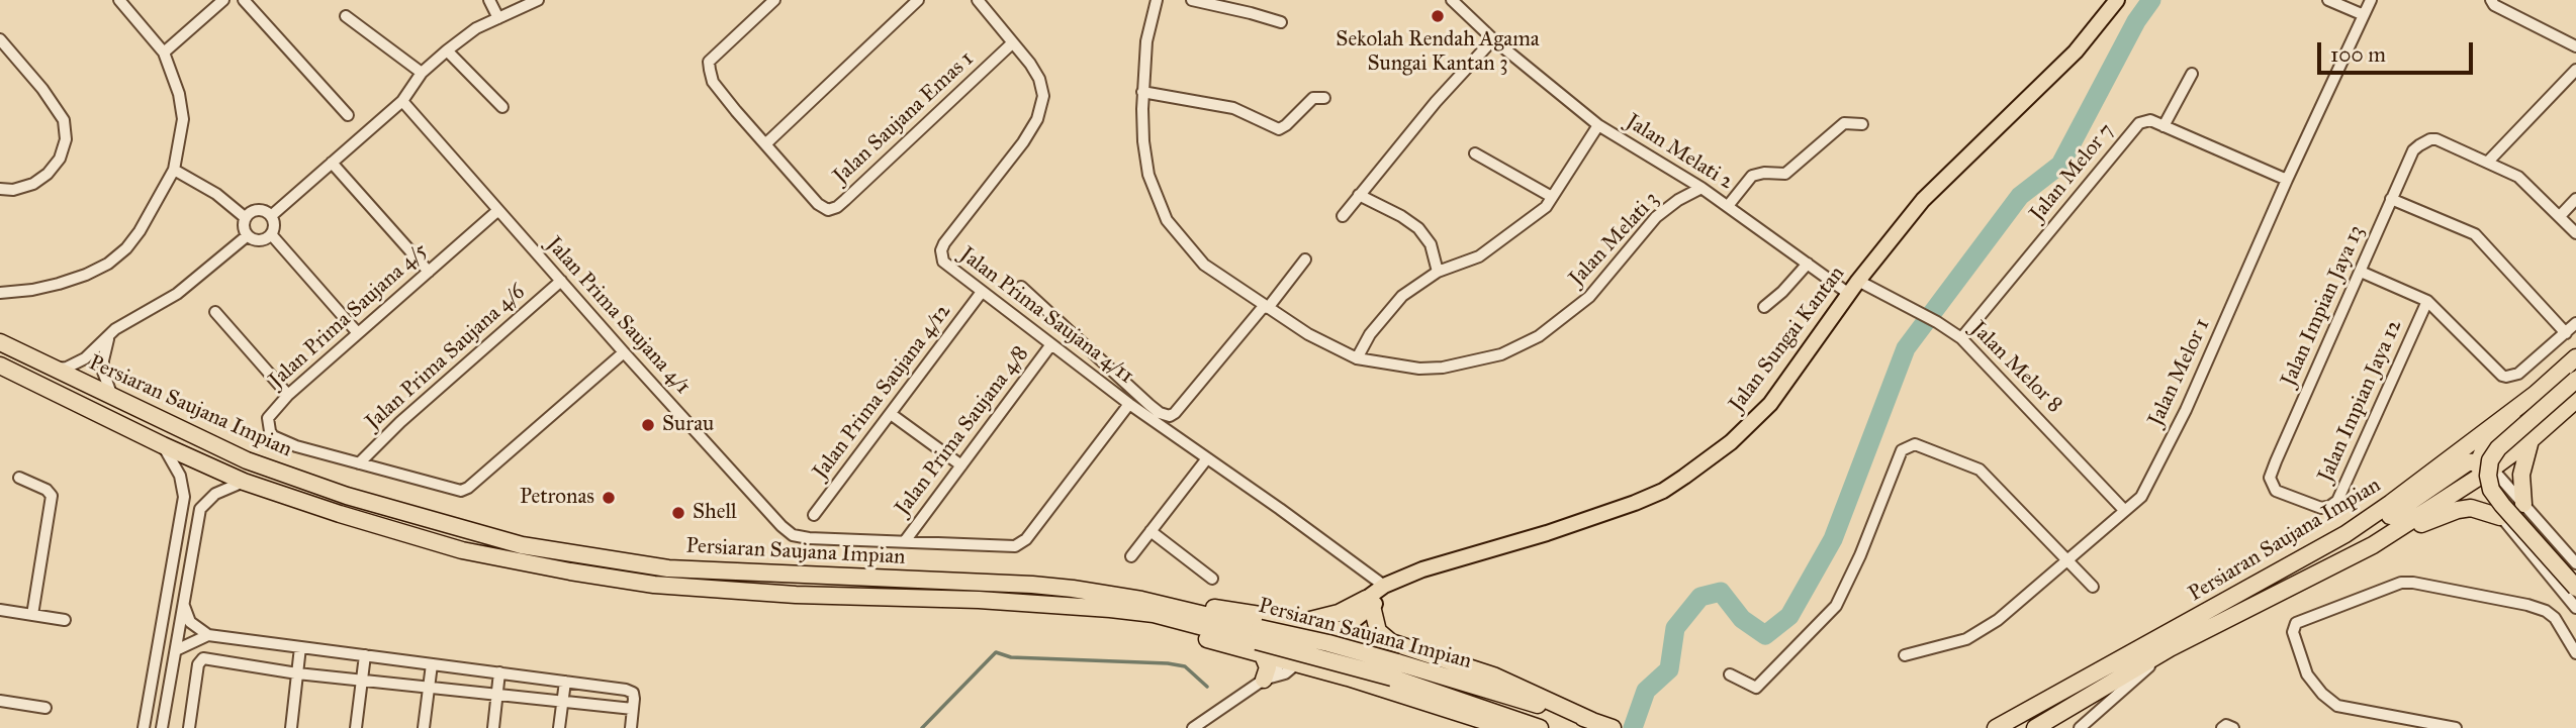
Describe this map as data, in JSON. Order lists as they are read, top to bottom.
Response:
{
  "streets": {
    "highway": ["Persiaran Saujana Impian"],
    "main road": ["Jalan Sungai Kantan"],
    "street": [
      "Jalan Saujana Emas 1",
      "Jalan Melati 2",
      "Jalan Melor 7",
      "Jalan Melati 3",
      "Jalan Impian Jaya 13",
      "Jalan Prima Saujana 4/5",
      "Jalan Prima Saujana 4/1",
      "Jalan Prima Saujana 4/11",
      "Jalan Prima Saujana 4/6",
      "Jalan Melor 8",
      "Jalan Melor 1",
      "Jalan Prima Saujana 4/12",
      "Jalan Impian Jaya 12",
      "Jalan Prima Saujana 4/8"
    ]
  },
  "crossings": [
    ["Jalan Saujana Emas 1", "Jalan Prima Saujana 4/11"],
    ["Jalan Melati 2", "Jalan Melati 3"],
    ["Jalan Melati 2", "Jalan Sungai Kantan"],
    ["Jalan Melor 7", "Jalan Melor 8"],
    ["Jalan Impian Jaya 13", "Jalan Impian Jaya 12"],
    ["Jalan Prima Saujana 4/5", "Jalan Prima Saujana 4/1"],
    ["Jalan Prima Saujana 4/5", "Jalan Prima Saujana 4/6"],
    ["Jalan Prima Saujana 4/1", "Jalan Prima Saujana 4/11"],
    ["Jalan Prima Saujana 4/1", "Jalan Prima Saujana 4/6"],
    ["Jalan Prima Saujana 4/1", "Jalan Prima Saujana 4/8"],
    ["Jalan Prima Saujana 4/11", "Jalan Sungai Kantan"],
    ["Jalan Prima Saujana 4/11", "Jalan Prima Saujana 4/12"],
    ["Jalan Prima Saujana 4/11", "Jalan Prima Saujana 4/8"],
    ["Jalan Sungai Kantan", "Jalan Melor 8"],
    ["Jalan Melor 8", "Jalan Melor 1"]
  ],
  "places": [
    "Sekolah Rendah Agama Sungai Kantan 3",
    "Surau",
    "Petronas",
    "Shell"
  ],
  "scale_bar": "100 m"
}
